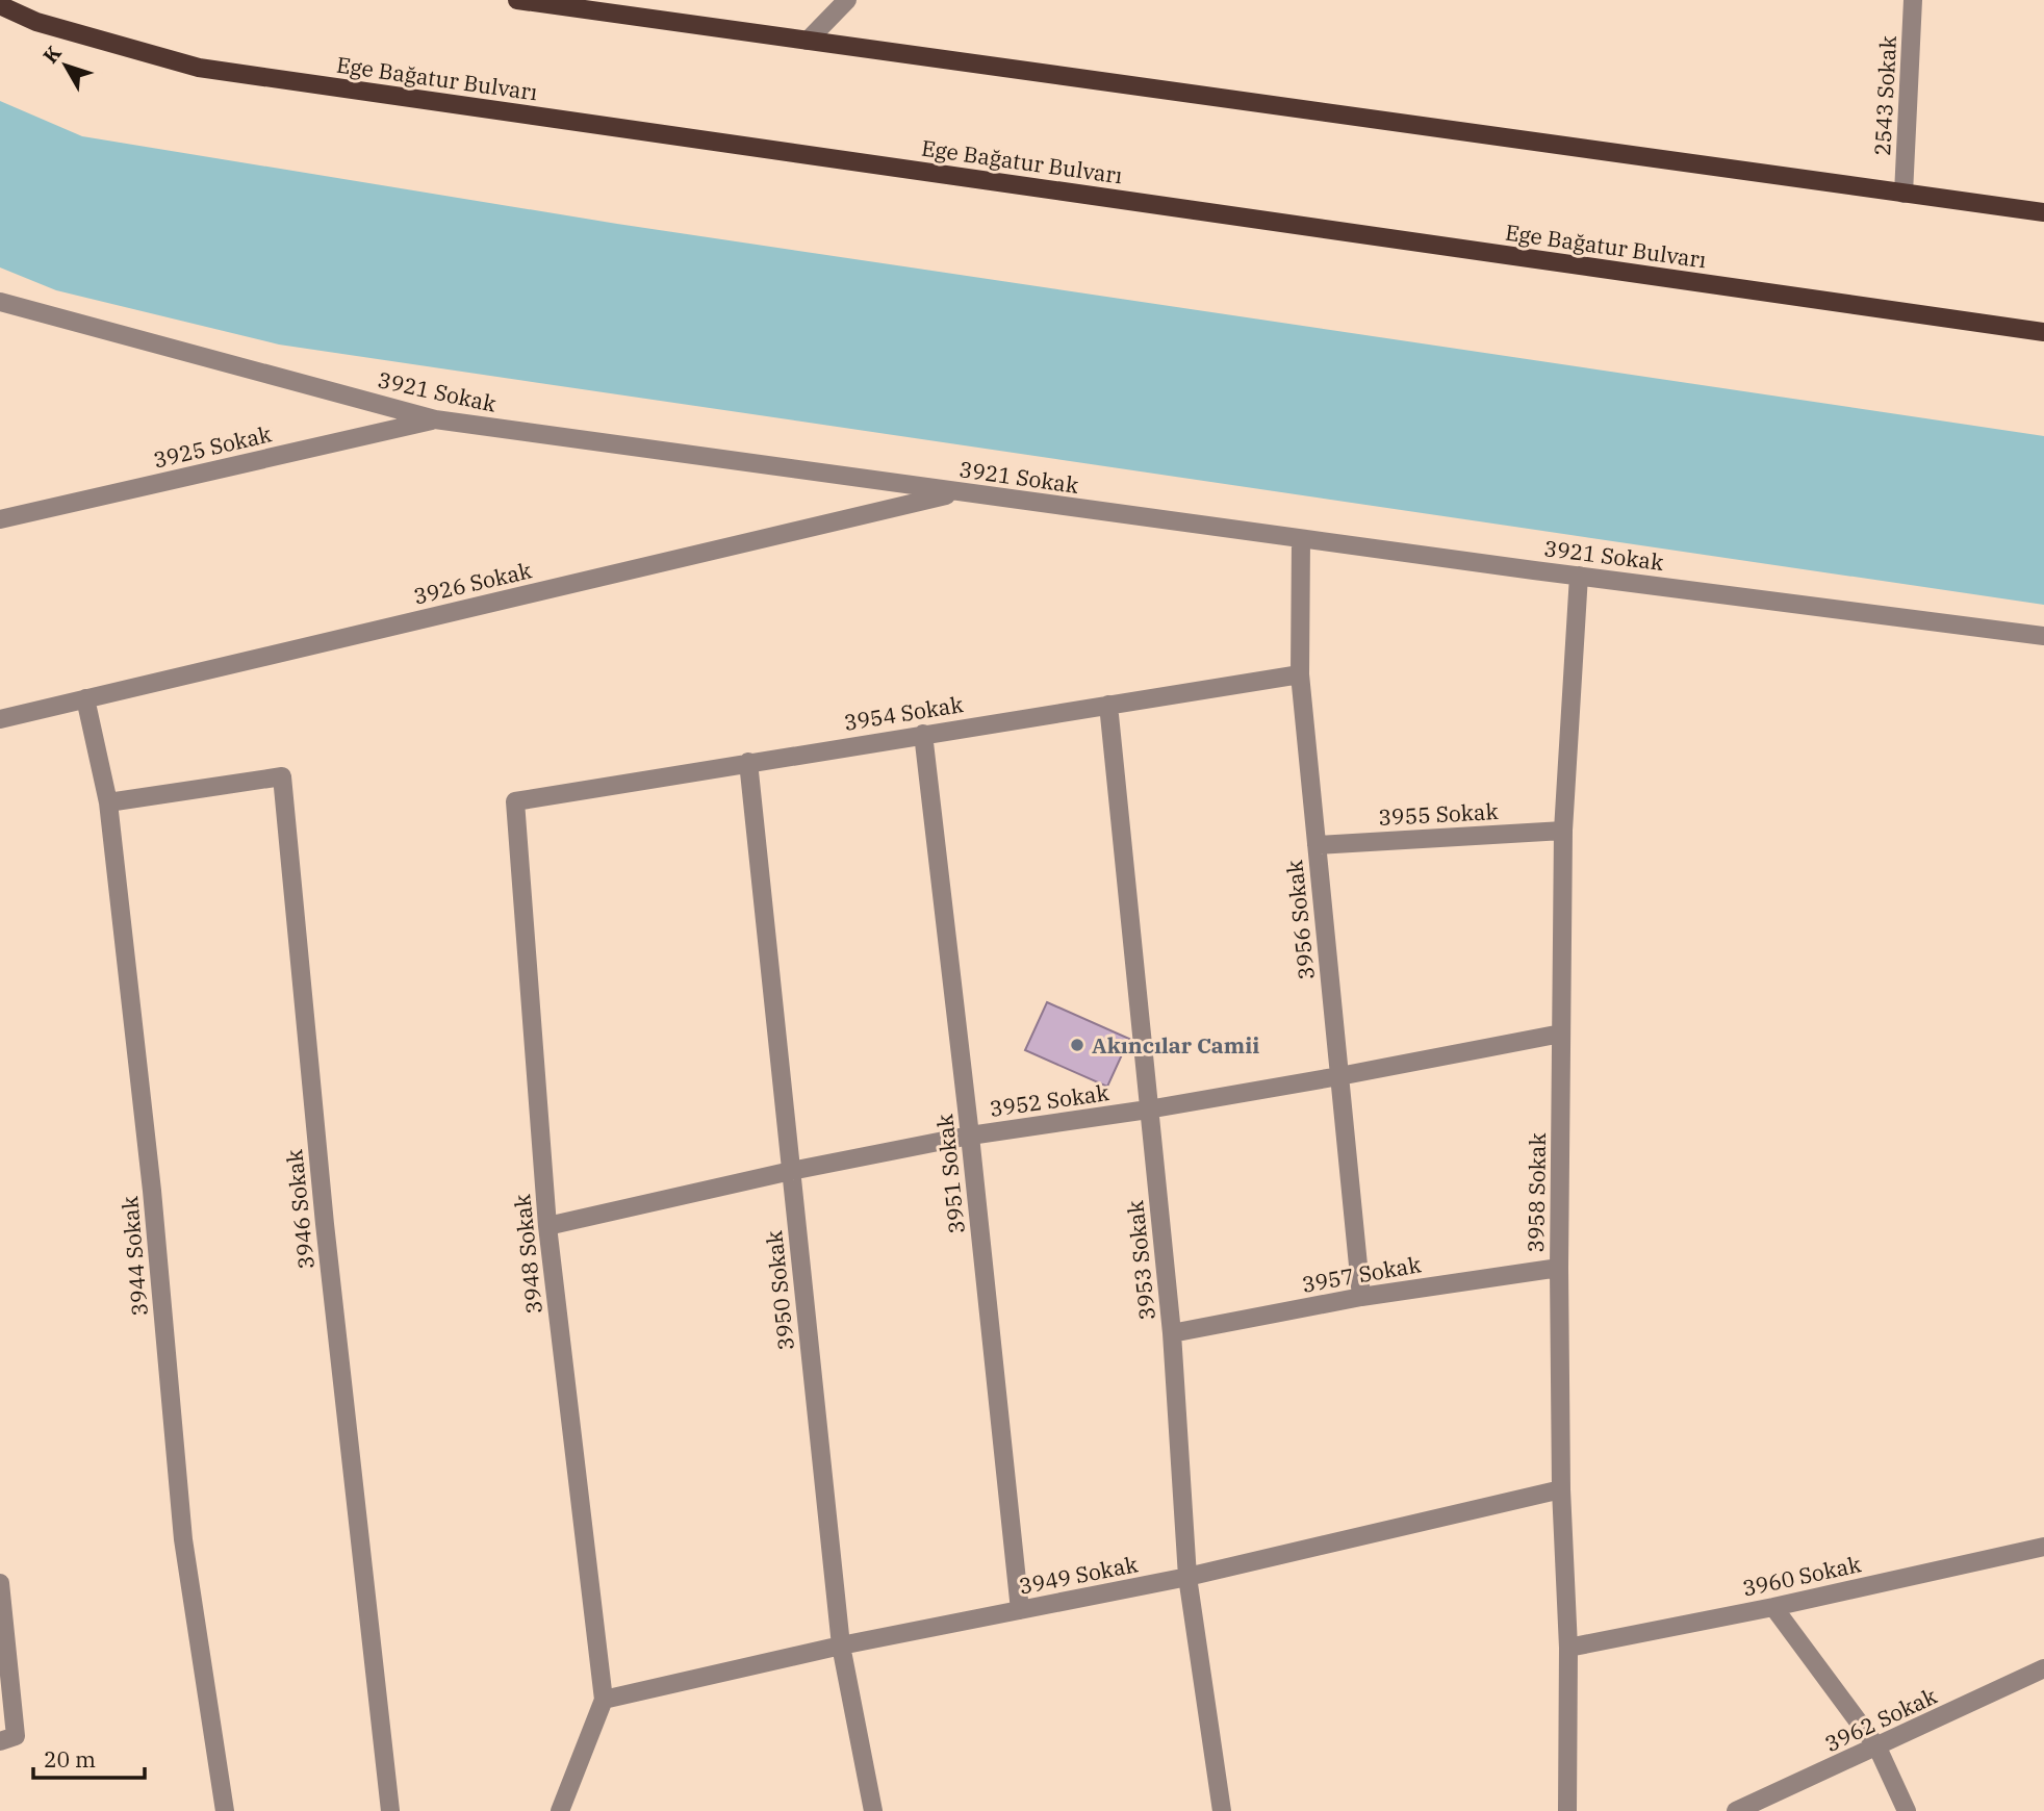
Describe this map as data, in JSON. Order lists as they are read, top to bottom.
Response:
{
  "streets": {
    "main road": ["Ege Bağatur Bulvarı"],
    "street": [
      "2543 Sokak",
      "3921 Sokak",
      "3925 Sokak",
      "3926 Sokak",
      "3954 Sokak",
      "3955 Sokak",
      "3956 Sokak",
      "3952 Sokak",
      "3951 Sokak",
      "3958 Sokak",
      "3946 Sokak",
      "3948 Sokak",
      "3944 Sokak",
      "3953 Sokak",
      "3957 Sokak",
      "3950 Sokak",
      "3949 Sokak",
      "3960 Sokak",
      "3962 Sokak"
    ]
  },
  "crossings": [
    ["3921 Sokak", "3925 Sokak"],
    ["3921 Sokak", "3926 Sokak"],
    ["3921 Sokak", "3956 Sokak"],
    ["3921 Sokak", "3958 Sokak"],
    ["3926 Sokak", "3944 Sokak"],
    ["3954 Sokak", "3956 Sokak"],
    ["3954 Sokak", "3951 Sokak"],
    ["3954 Sokak", "3948 Sokak"],
    ["3954 Sokak", "3953 Sokak"],
    ["3954 Sokak", "3950 Sokak"],
    ["3955 Sokak", "3956 Sokak"],
    ["3955 Sokak", "3958 Sokak"],
    ["3956 Sokak", "3952 Sokak"],
    ["3956 Sokak", "3957 Sokak"],
    ["3952 Sokak", "3951 Sokak"],
    ["3952 Sokak", "3958 Sokak"],
    ["3952 Sokak", "3948 Sokak"],
    ["3952 Sokak", "3953 Sokak"],
    ["3952 Sokak", "3950 Sokak"],
    ["3951 Sokak", "3949 Sokak"],
    ["3958 Sokak", "3957 Sokak"],
    ["3958 Sokak", "3949 Sokak"],
    ["3958 Sokak", "3960 Sokak"],
    ["3946 Sokak", "3944 Sokak"],
    ["3948 Sokak", "3949 Sokak"],
    ["3953 Sokak", "3957 Sokak"],
    ["3953 Sokak", "3949 Sokak"],
    ["3950 Sokak", "3949 Sokak"]
  ],
  "places": ["Akıncılar Camii"],
  "scale_bar": "20 m",
  "north": "top left"
}
